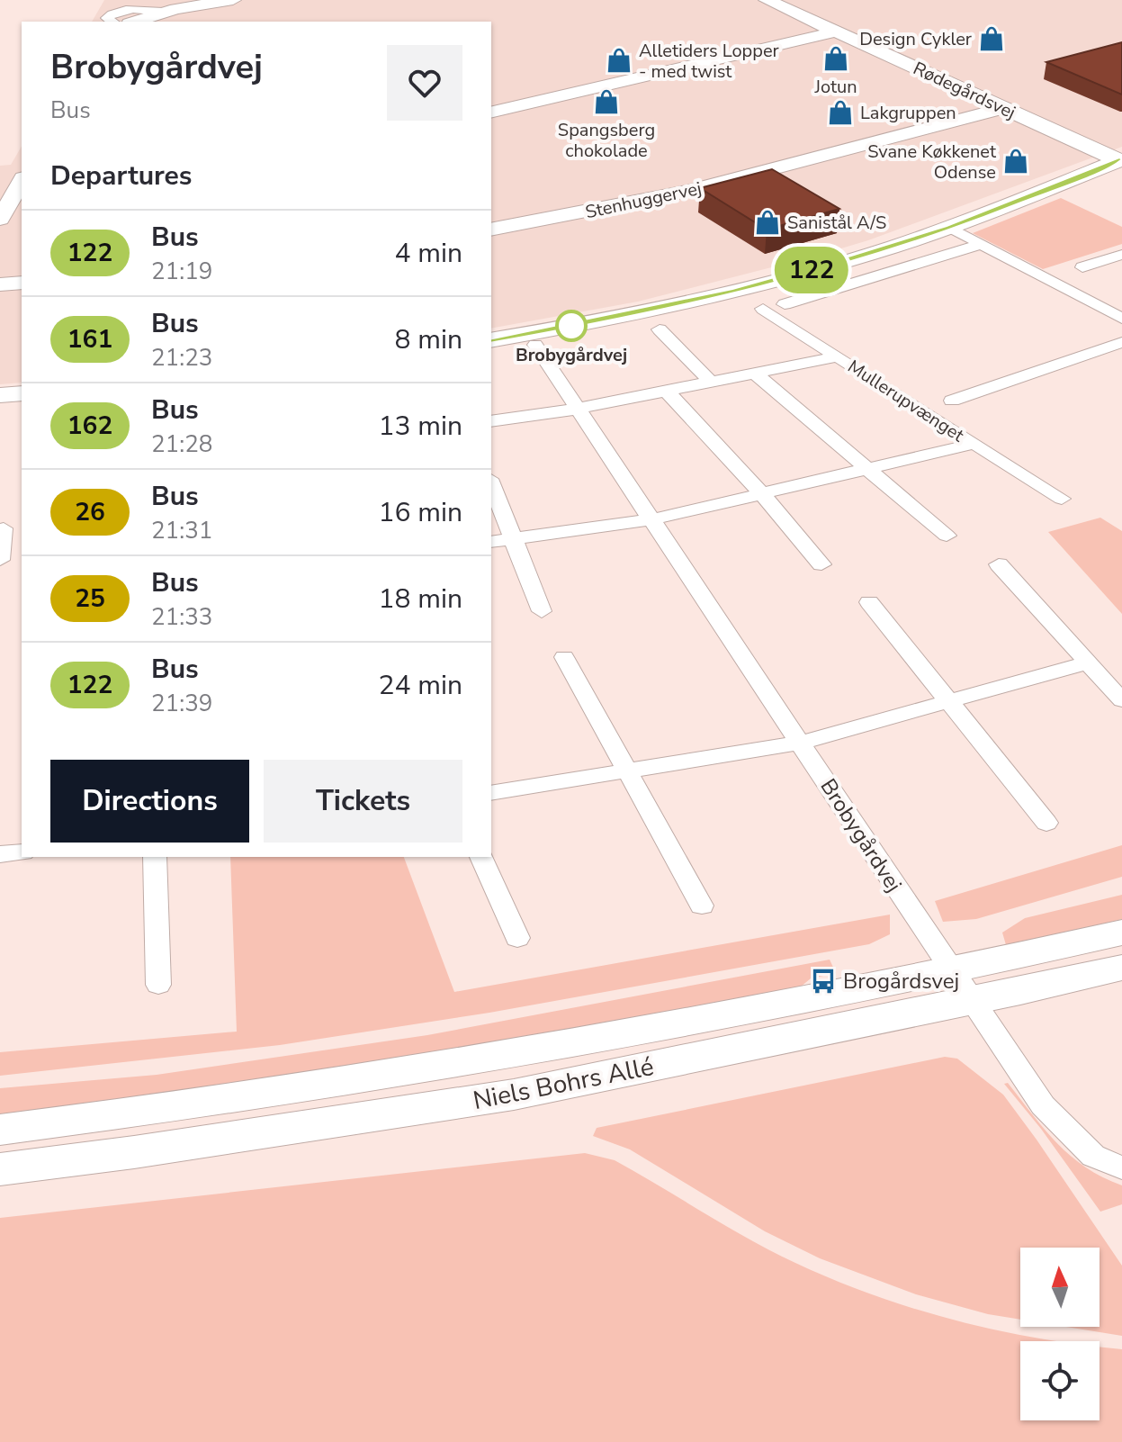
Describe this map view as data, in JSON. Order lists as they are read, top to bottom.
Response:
{
  "streets": {
    "street": [
      "Rødegårdsvej",
      "Stenhuggervej",
      "Mullerupvænget",
      "Brobygårdvej",
      "Niels Bohrs Allé"
    ]
  },
  "crossings": [
    ["Rødegårdsvej", "Stenhuggervej"],
    ["Mullerupvænget", "Brobygårdvej"],
    ["Brobygårdvej", "Niels Bohrs Allé"]
  ],
  "places": {
    "shop": [
      "Design Cykler",
      "Jotun",
      "Alletiders Lopper - med twist",
      "Spangsberg chokolade",
      "Lakgruppen",
      "Svane Køkkenet Odense",
      "Sanistål A/S"
    ],
    "other": ["Brobygårdvej"],
    "bus stop": ["Brogårdsvej"]
  },
  "lines": ["bus line 122"],
  "north": "top",
  "page": {
    "on_map": "122",
    "heading": [
      ["Brobygårdvej", "Bus"],
      "Departures"
    ],
    "list": [
      {
        "mark": "122",
        "name": "Bus",
        "note": "21:19",
        "value": "4 min"
      },
      {
        "mark": "161",
        "name": "Bus",
        "note": "21:23",
        "value": "8 min"
      },
      {
        "mark": "162",
        "name": "Bus",
        "note": "21:28",
        "value": "13 min"
      },
      {
        "mark": "26",
        "name": "Bus",
        "note": "21:31",
        "value": "16 min"
      },
      {
        "mark": "25",
        "name": "Bus",
        "note": "21:33",
        "value": "18 min"
      },
      {
        "mark": "122",
        "name": "Bus",
        "note": "21:39",
        "value": "24 min"
      }
    ],
    "buttons": ["Directions", "Tickets"]
  }
}
